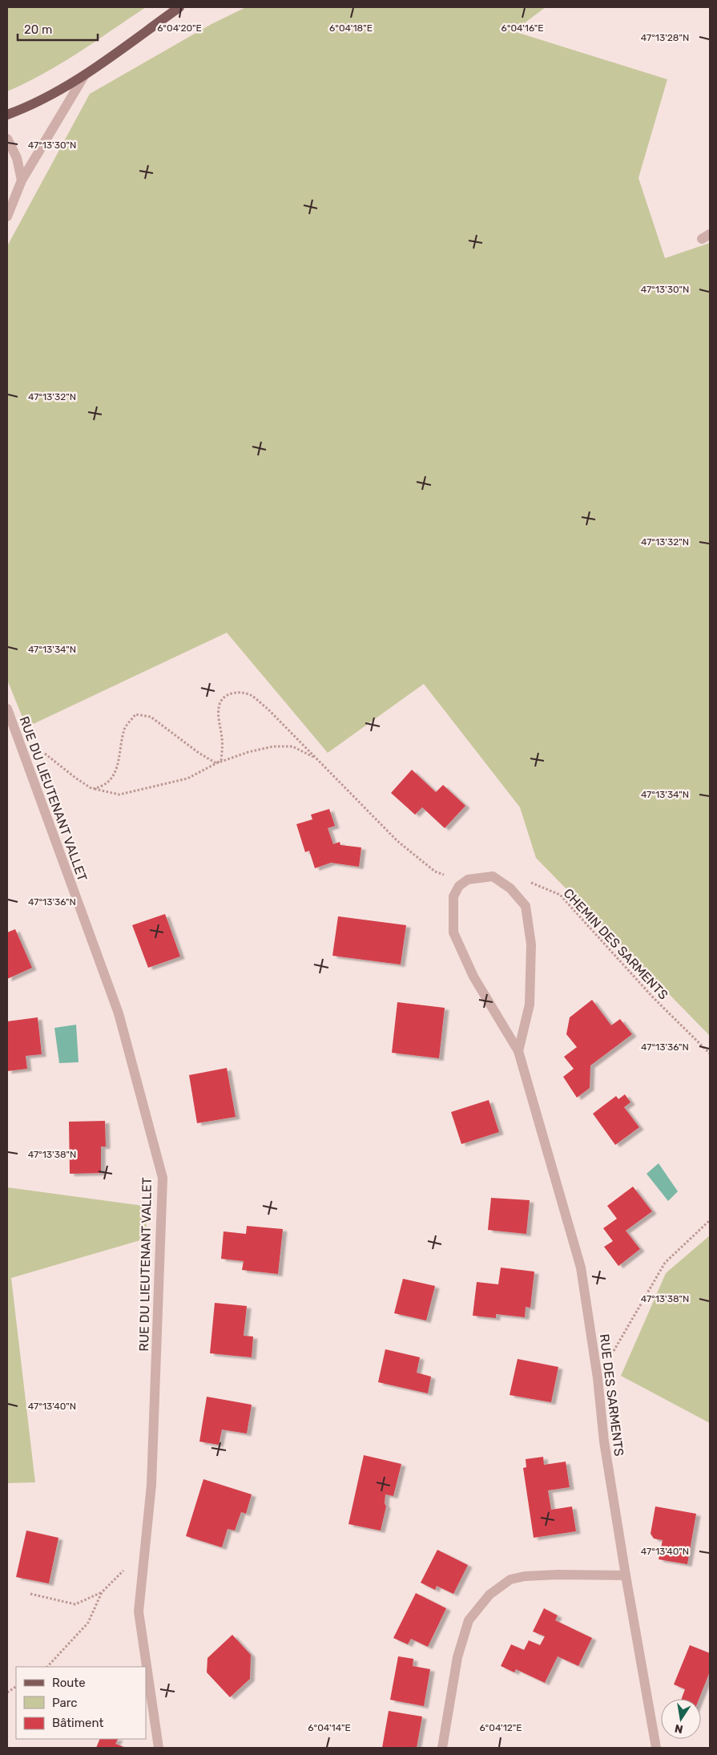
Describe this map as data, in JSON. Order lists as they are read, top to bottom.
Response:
{
  "streets": {
    "street": ["RUE DU LIEUTENANT VALLET", "RUE DES SARMENTS"],
    "path": ["CHEMIN DES SARMENTS"]
  },
  "legend": ["Route", "Parc", "Bâtiment"],
  "scale_bar": "20 m",
  "north": "bottom",
  "coordinates": [
    "6°04'20\"E",
    "6°04'18\"E",
    "6°04'16\"E",
    "47°13'28\"N",
    "47°13'30\"N",
    "47°13'32\"N",
    "47°13'34\"N",
    "47°13'36\"N",
    "47°13'38\"N",
    "47°13'40\"N",
    "6°04'14\"E",
    "6°04'12\"E"
  ]
}
